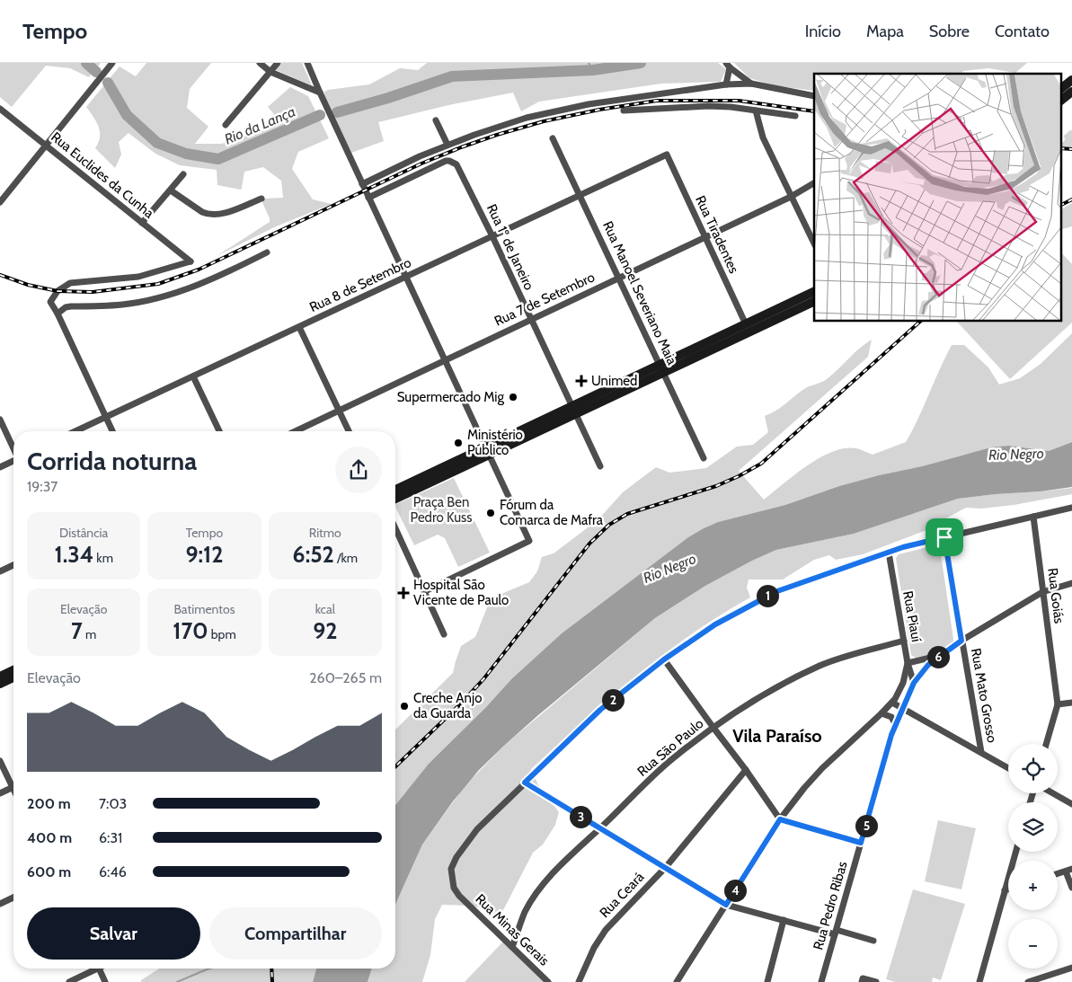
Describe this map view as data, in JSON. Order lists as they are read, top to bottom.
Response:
{
  "streets": {
    "street": [
      "Rua Euclides da Cunha",
      "Rua Tiradentes",
      "Rua 1º de Janeiro",
      "Rua 8 de Setembro",
      "Rua Manoel Severiano Maia",
      "Rua 7 de Setembro",
      "Rua Goiás",
      "Rua Piauí",
      "Rua Mato Grosso",
      "Rua São Paulo",
      "Rua Ceará",
      "Rua Pedro Ribas",
      "Rua Minas Gerais"
    ]
  },
  "crossings": [
    ["Rua Tiradentes", "Rua 8 de Setembro"],
    ["Rua Tiradentes", "Rua 7 de Setembro"],
    ["Rua 1º de Janeiro", "Rua 8 de Setembro"],
    ["Rua 1º de Janeiro", "Rua 7 de Setembro"],
    ["Rua 8 de Setembro", "Rua Manoel Severiano Maia"],
    ["Rua Manoel Severiano Maia", "Rua 7 de Setembro"],
    ["Rua Piauí", "Rua São Paulo"],
    ["Rua Piauí", "Rua Pedro Ribas"],
    ["Rua São Paulo", "Rua Minas Gerais"]
  ],
  "districts": ["Vila Paraíso"],
  "water": ["Rio da Lança", "Rio Negro"],
  "parks": ["Praça Ben Pedro Kuss"],
  "places": {
    "health": ["Unimed", "Hospital São Vicente de Paulo"],
    "other": [
      "Supermercado Mig",
      "Ministério Público",
      "Fórum da Comarca de Mafra",
      "Creche Anjo da Guarda"
    ]
  },
  "page": {
    "header": "Tempo",
    "nav": [
      "Início",
      "Mapa",
      "Sobre",
      "Contato"
    ],
    "heading": ["Corrida noturna", "19:37"],
    "stats": [
      ["Distância", "1.34 km"],
      ["Tempo", "9:12"],
      ["Ritmo", "6:52 /km"],
      ["Elevação", "7 m"],
      ["Batimentos", "170 bpm"],
      ["kcal", "92"]
    ],
    "pins": [
      "1",
      "6",
      "2",
      "3",
      "5",
      "4"
    ],
    "chart": ["Elevação", "260–265 m"],
    "map_buttons": ["+", "−"],
    "list": [
      {
        "name": "200 m",
        "note": "7:03"
      },
      {
        "name": "400 m",
        "note": "6:31"
      },
      {
        "name": "600 m",
        "note": "6:46"
      }
    ],
    "buttons": ["Salvar", "Compartilhar"]
  }
}
